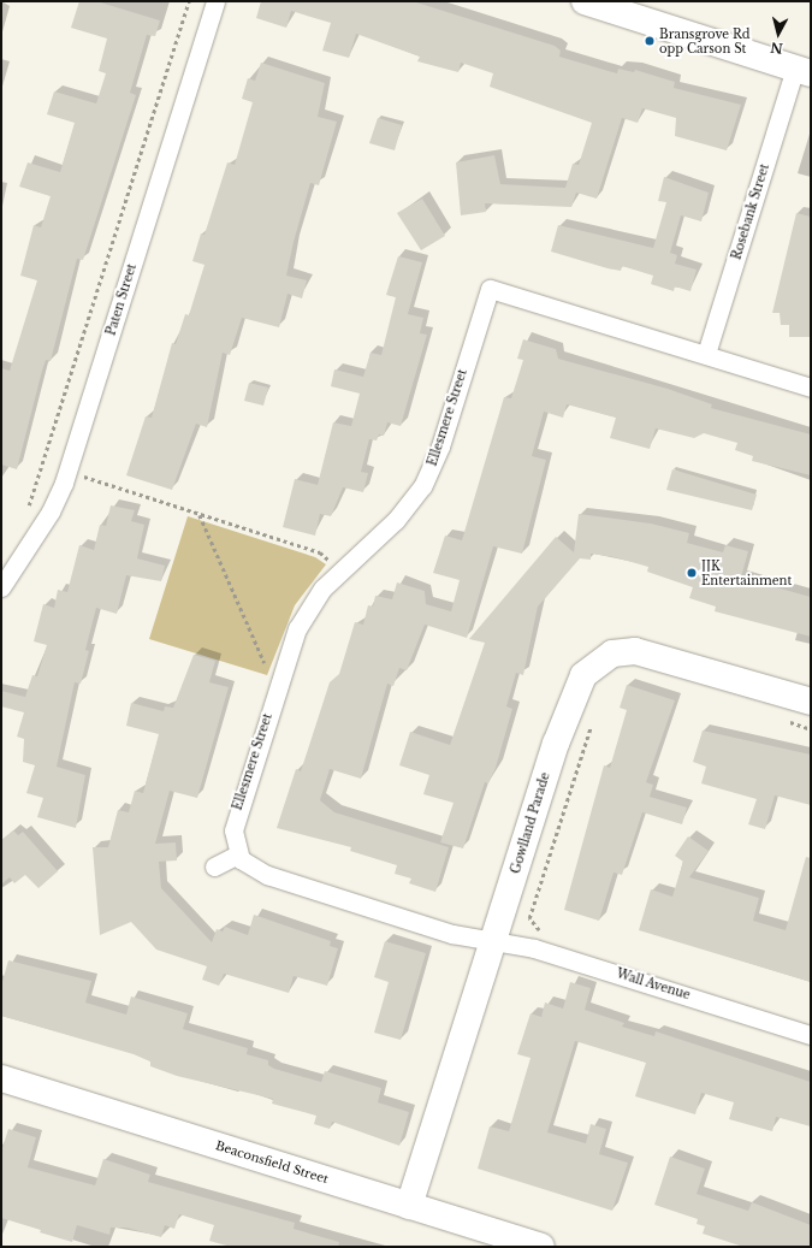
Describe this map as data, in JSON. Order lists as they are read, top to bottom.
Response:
{
  "streets": {
    "street": [
      "Rosebank Street",
      "Paten Street",
      "Ellesmere Street",
      "Gowlland Parade",
      "Wall Avenue",
      "Beaconsfield Street"
    ]
  },
  "crossings": [
    ["Rosebank Street", "Ellesmere Street"],
    ["Gowlland Parade", "Wall Avenue"],
    ["Gowlland Parade", "Beaconsfield Street"]
  ],
  "places": ["Bransgrove Rd opp Carson St", "JJK Entertainment"],
  "north": "bottom"
}
